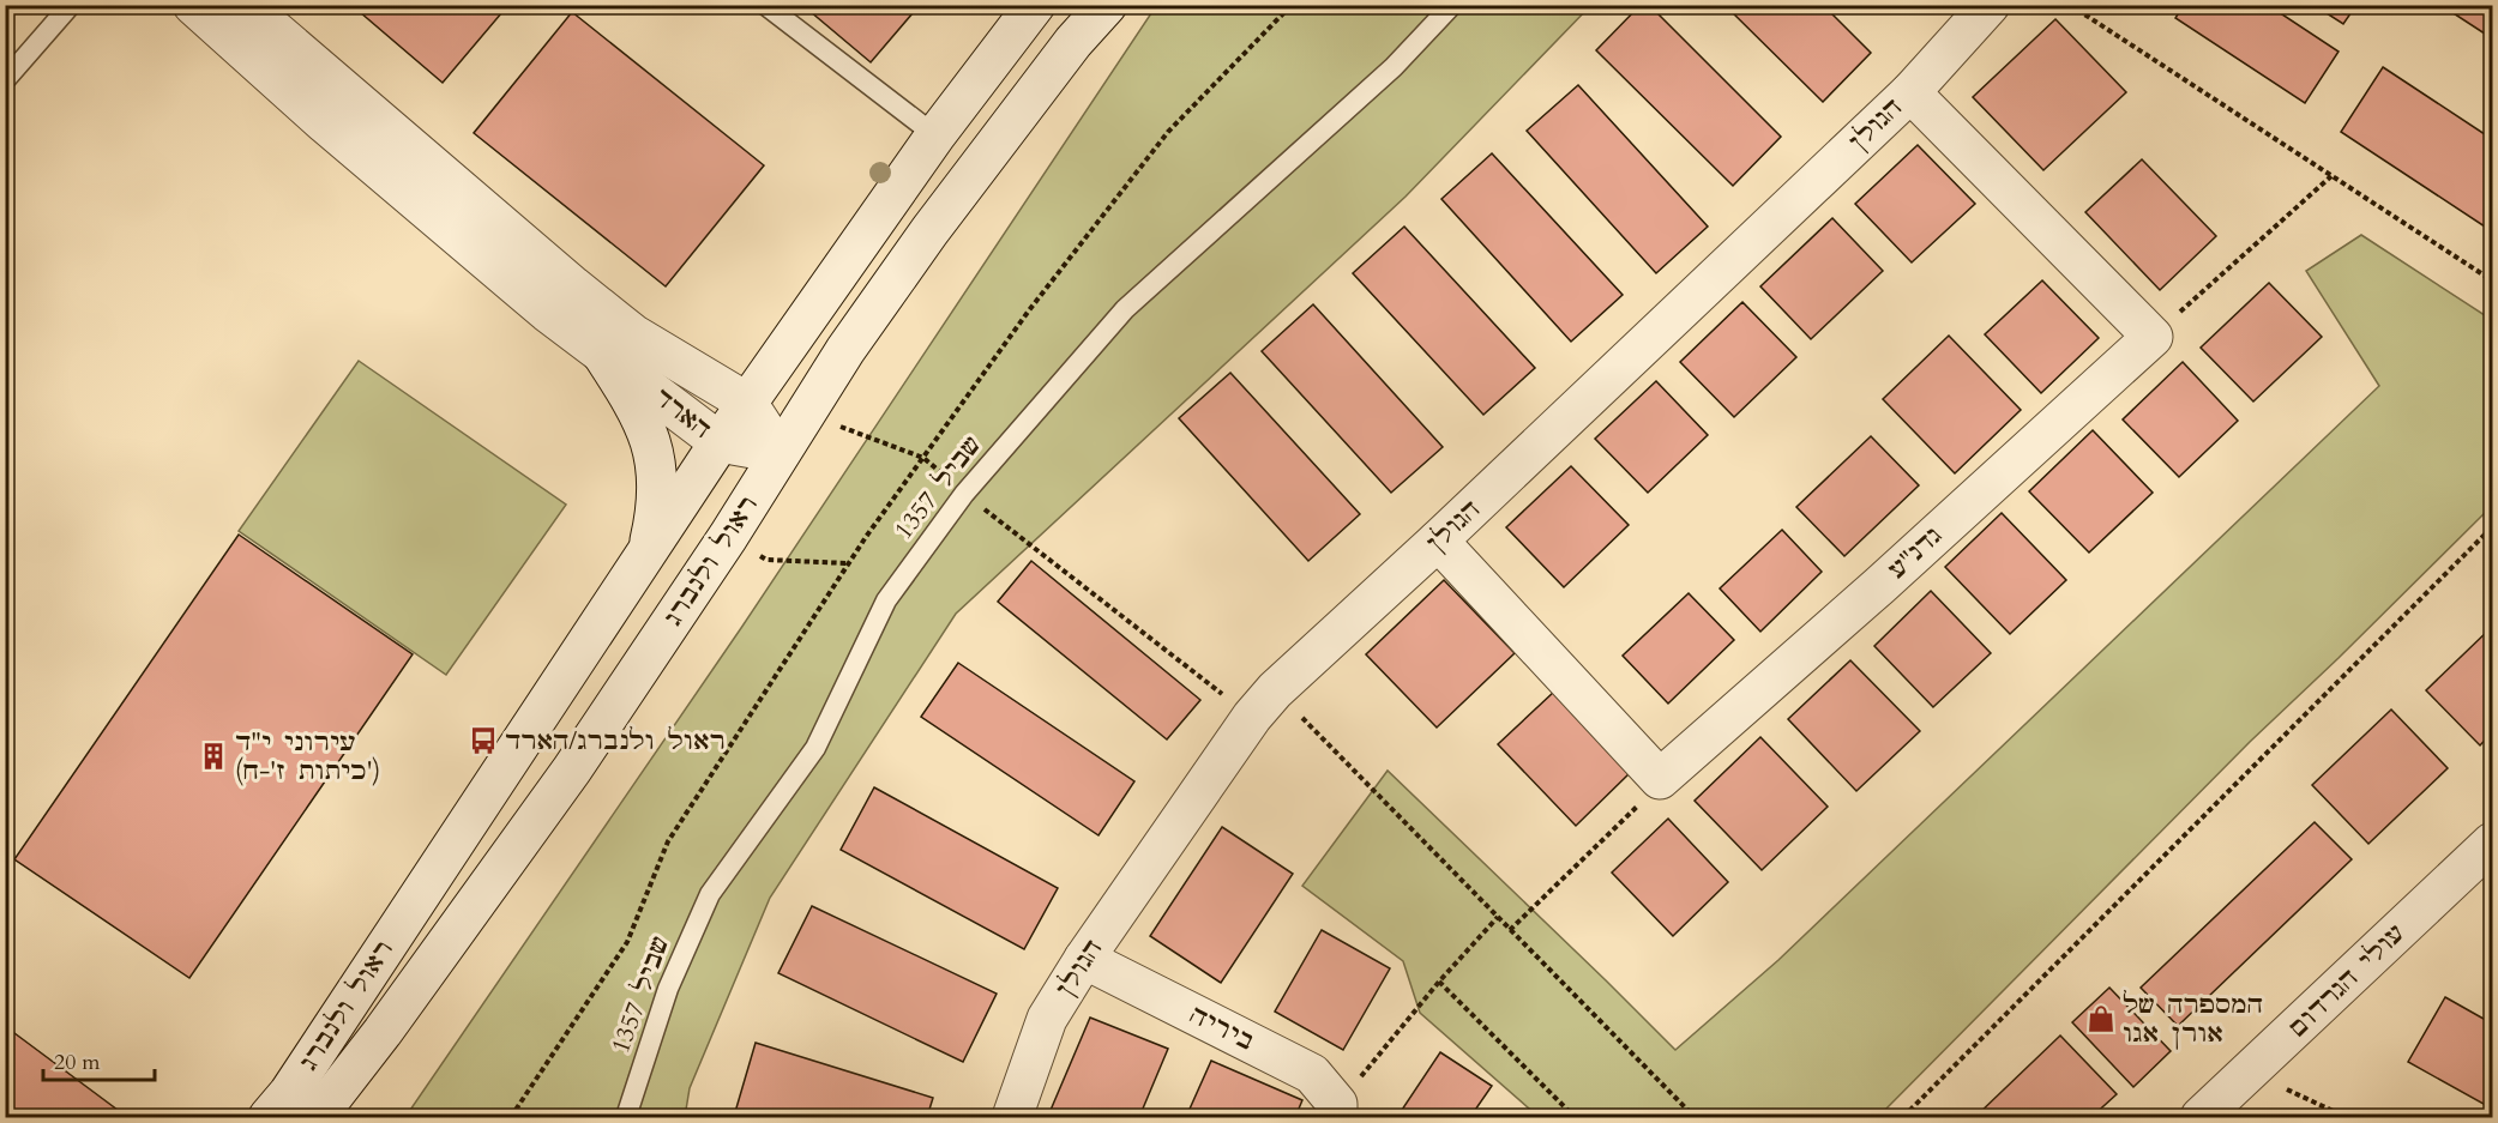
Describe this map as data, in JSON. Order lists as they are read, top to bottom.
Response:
{
  "streets": {
    "street": [
      "הגולן",
      "הארד",
      "גדנ\"ע",
      "ראול ולנברג",
      "עולי הגרדום",
      "ביריה"
    ],
    "lane": ["שביל 1357"]
  },
  "crossings": [
    ["הגולן", "ביריה"],
    ["הארד", "ראול ולנברג"]
  ],
  "places": {
    "bus stop": ["ראול ולנברג/הארד"],
    "building": ["עירוני י\"ד (כיתות ז'-ח')"],
    "shop": ["המספרה של אורן אגו"]
  },
  "scale_bar": "20 m"
}
